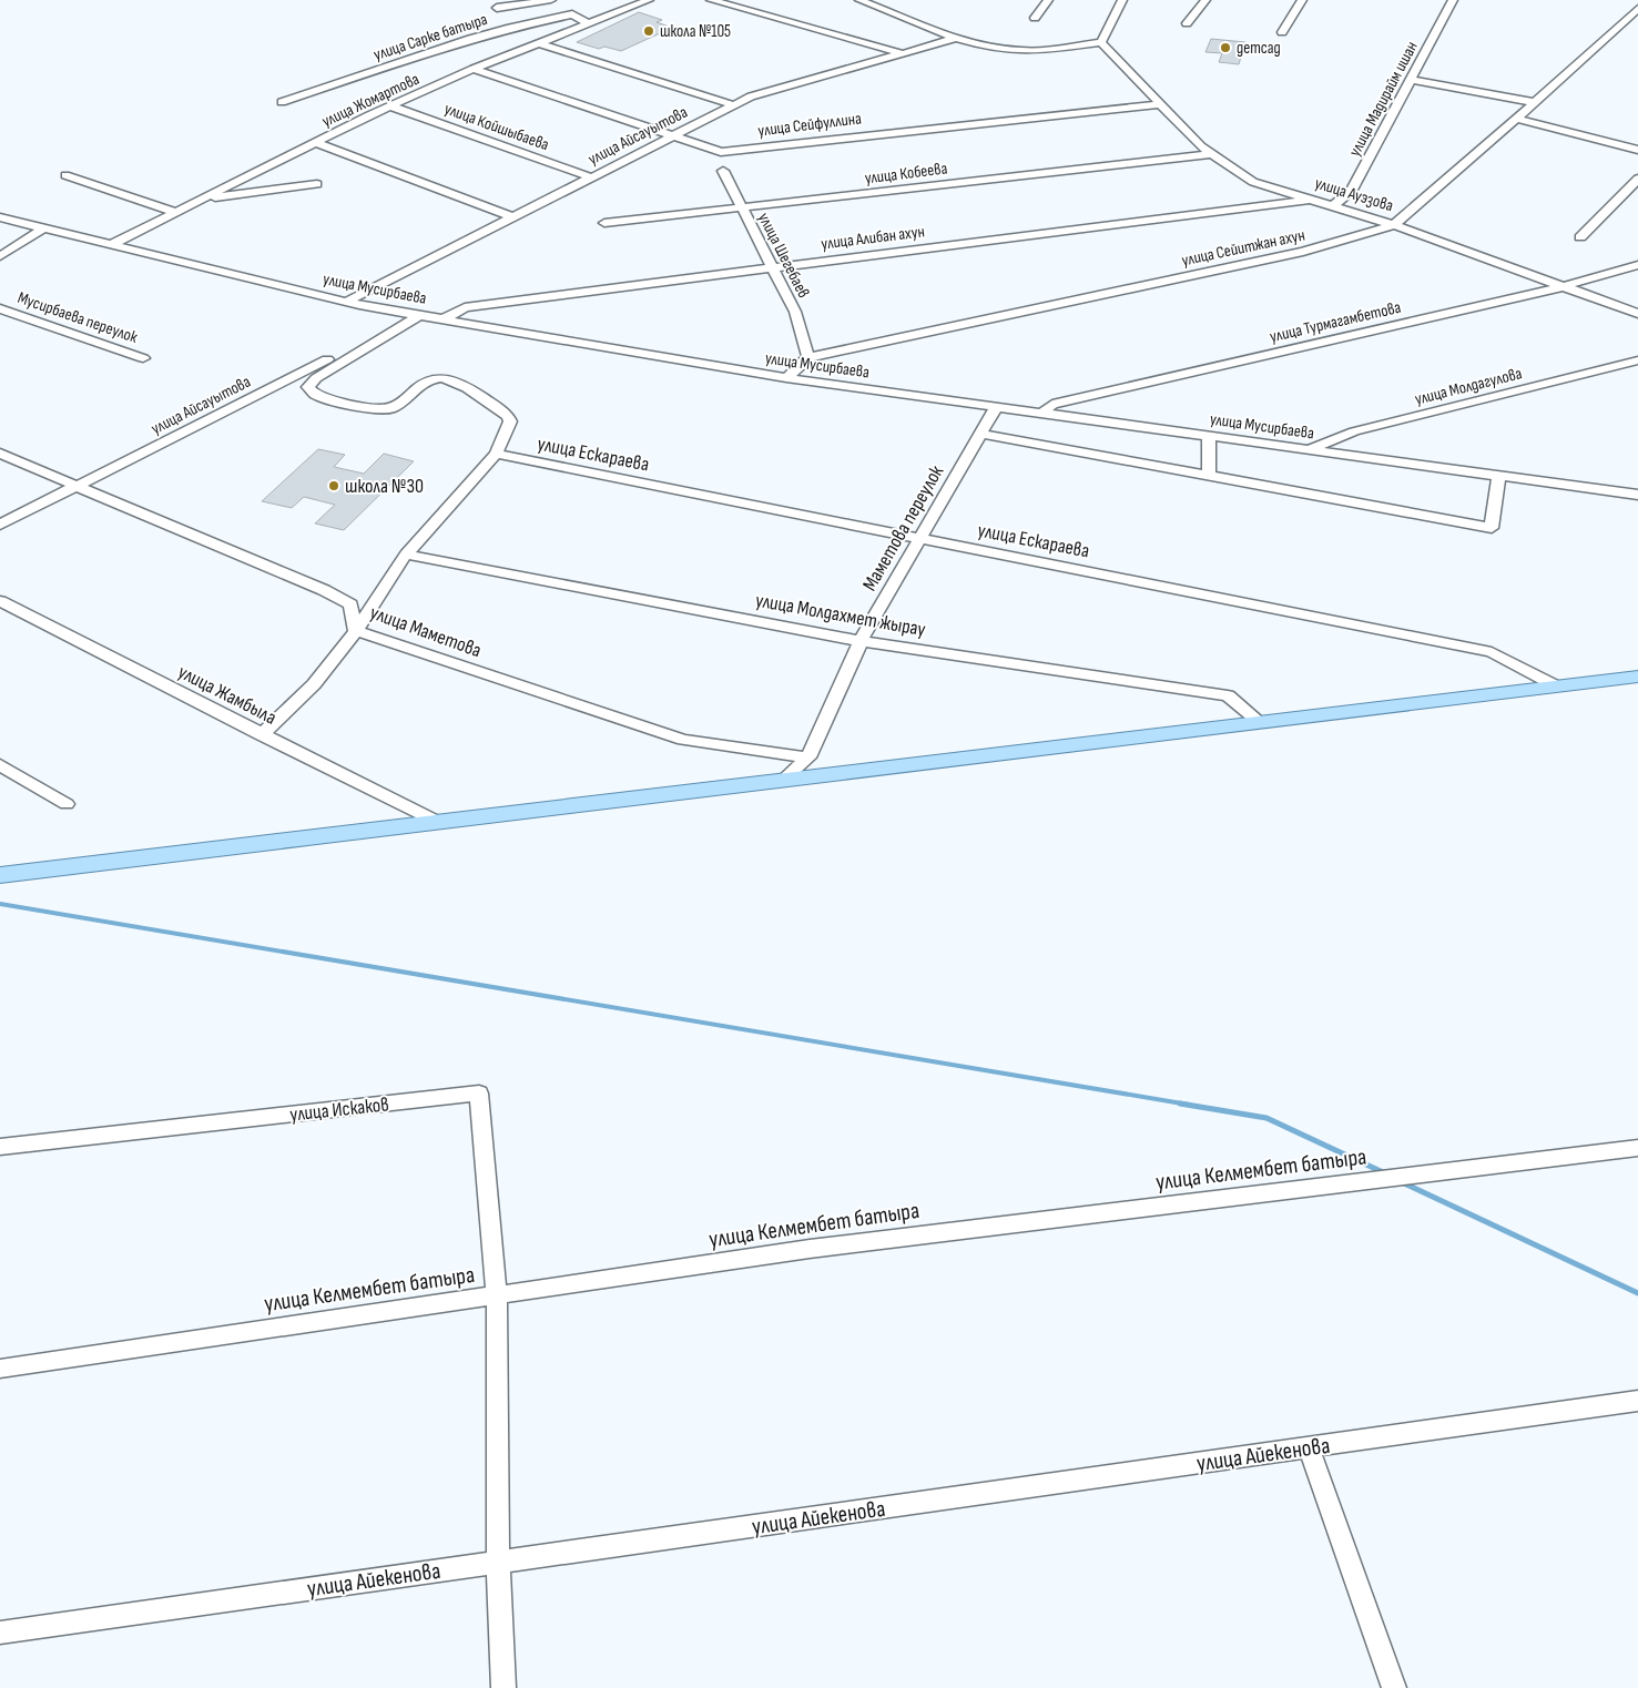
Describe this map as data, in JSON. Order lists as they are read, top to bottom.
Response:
{
  "streets": {
    "street": [
      "улица Сарке батыра",
      "улица Мадирайм ишан",
      "улица Жомартова",
      "улица Сейфуллина",
      "улица Койшыбаева",
      "улица Айсауытова",
      "улица Кобеева",
      "улица Ауэзова",
      "улица Алибан ахун",
      "улица Сейитжан ахун",
      "улица Шегебаев",
      "улица Мусирбаева",
      "Мусирбаева переулок",
      "улица Турмагамбетова",
      "улица Молдагулова",
      "улица Ескараева",
      "Маметова переулок",
      "улица Молдахмет жырау",
      "улица Маметова",
      "улица Жамбыла",
      "улица Искаков",
      "улица Келмембет батыра",
      "улица Айекенова"
    ]
  },
  "crossings": [
    ["улица Сарке батыра", "улица Жомартова"],
    ["улица Мадирайм ишан", "улица Ауэзова"],
    ["улица Жомартова", "улица Сейфуллина"],
    ["улица Жомартова", "улица Койшыбаева"],
    ["улица Жомартова", "улица Мусирбаева"],
    ["улица Сейфуллина", "улица Айсауытова"],
    ["улица Сейфуллина", "улица Ауэзова"],
    ["улица Койшыбаева", "улица Айсауытова"],
    ["улица Айсауытова", "улица Мусирбаева"],
    ["улица Айсауытова", "улица Маметова"],
    ["улица Кобеева", "улица Ауэзова"],
    ["улица Кобеева", "улица Шегебаев"],
    ["улица Ауэзова", "улица Алибан ахун"],
    ["улица Ауэзова", "улица Сейитжан ахун"],
    ["улица Ауэзова", "улица Турмагамбетова"],
    ["улица Алибан ахун", "улица Шегебаев"],
    ["улица Алибан ахун", "улица Мусирбаева"],
    ["улица Сейитжан ахун", "улица Шегебаев"],
    ["улица Мусирбаева", "улица Турмагамбетова"],
    ["улица Мусирбаева", "улица Молдагулова"],
    ["улица Мусирбаева", "Маметова переулок"],
    ["улица Ескараева", "Маметова переулок"],
    ["Маметова переулок", "улица Молдахмет жырау"],
    ["Маметова переулок", "улица Маметова"],
    ["улица Искаков", "улица Келмембет батыра"]
  ],
  "places": ["школа №105", "детсад", "школа №30"]
}
